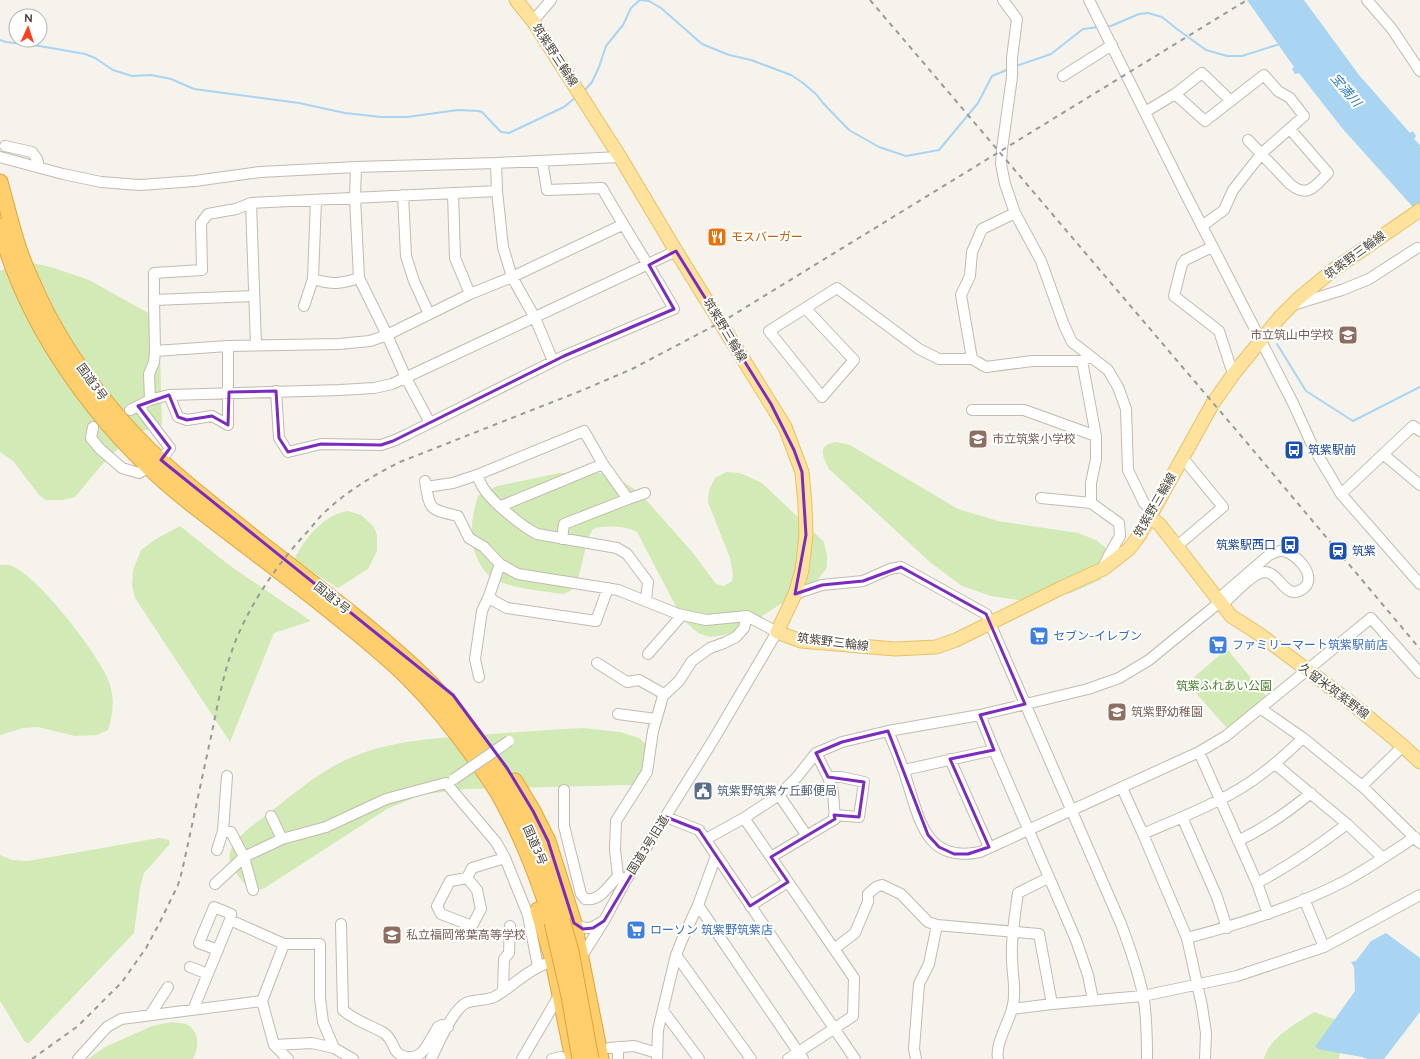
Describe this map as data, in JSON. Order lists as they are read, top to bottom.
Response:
{
  "streets": {
    "highway": ["国道3号"],
    "main road": ["筑紫野三輪線", "久留米筑紫野線"],
    "street": ["国道3号旧道"]
  },
  "crossings": [
    ["筑紫野三輪線", "久留米筑紫野線"],
    ["筑紫野三輪線", "国道3号旧道"]
  ],
  "water": ["宝満川"],
  "parks": ["筑紫ふれあい公園"],
  "places": {
    "restaurant": ["モスバーガー"],
    "school or university": [
      "市立筑山中学校",
      "市立筑紫小学校",
      "筑紫野幼稚園",
      "私立福岡常葉高等学校"
    ],
    "bus stop": ["筑紫駅前", "筑紫駅西口"],
    "station": ["筑紫"],
    "supermarket": ["セブン-イレブン", "ファミリーマート筑紫駅前店", "ローソン 筑紫野筑紫店"],
    "public building": ["筑紫野筑紫ケ丘郵便局"]
  },
  "north": "top"
}
